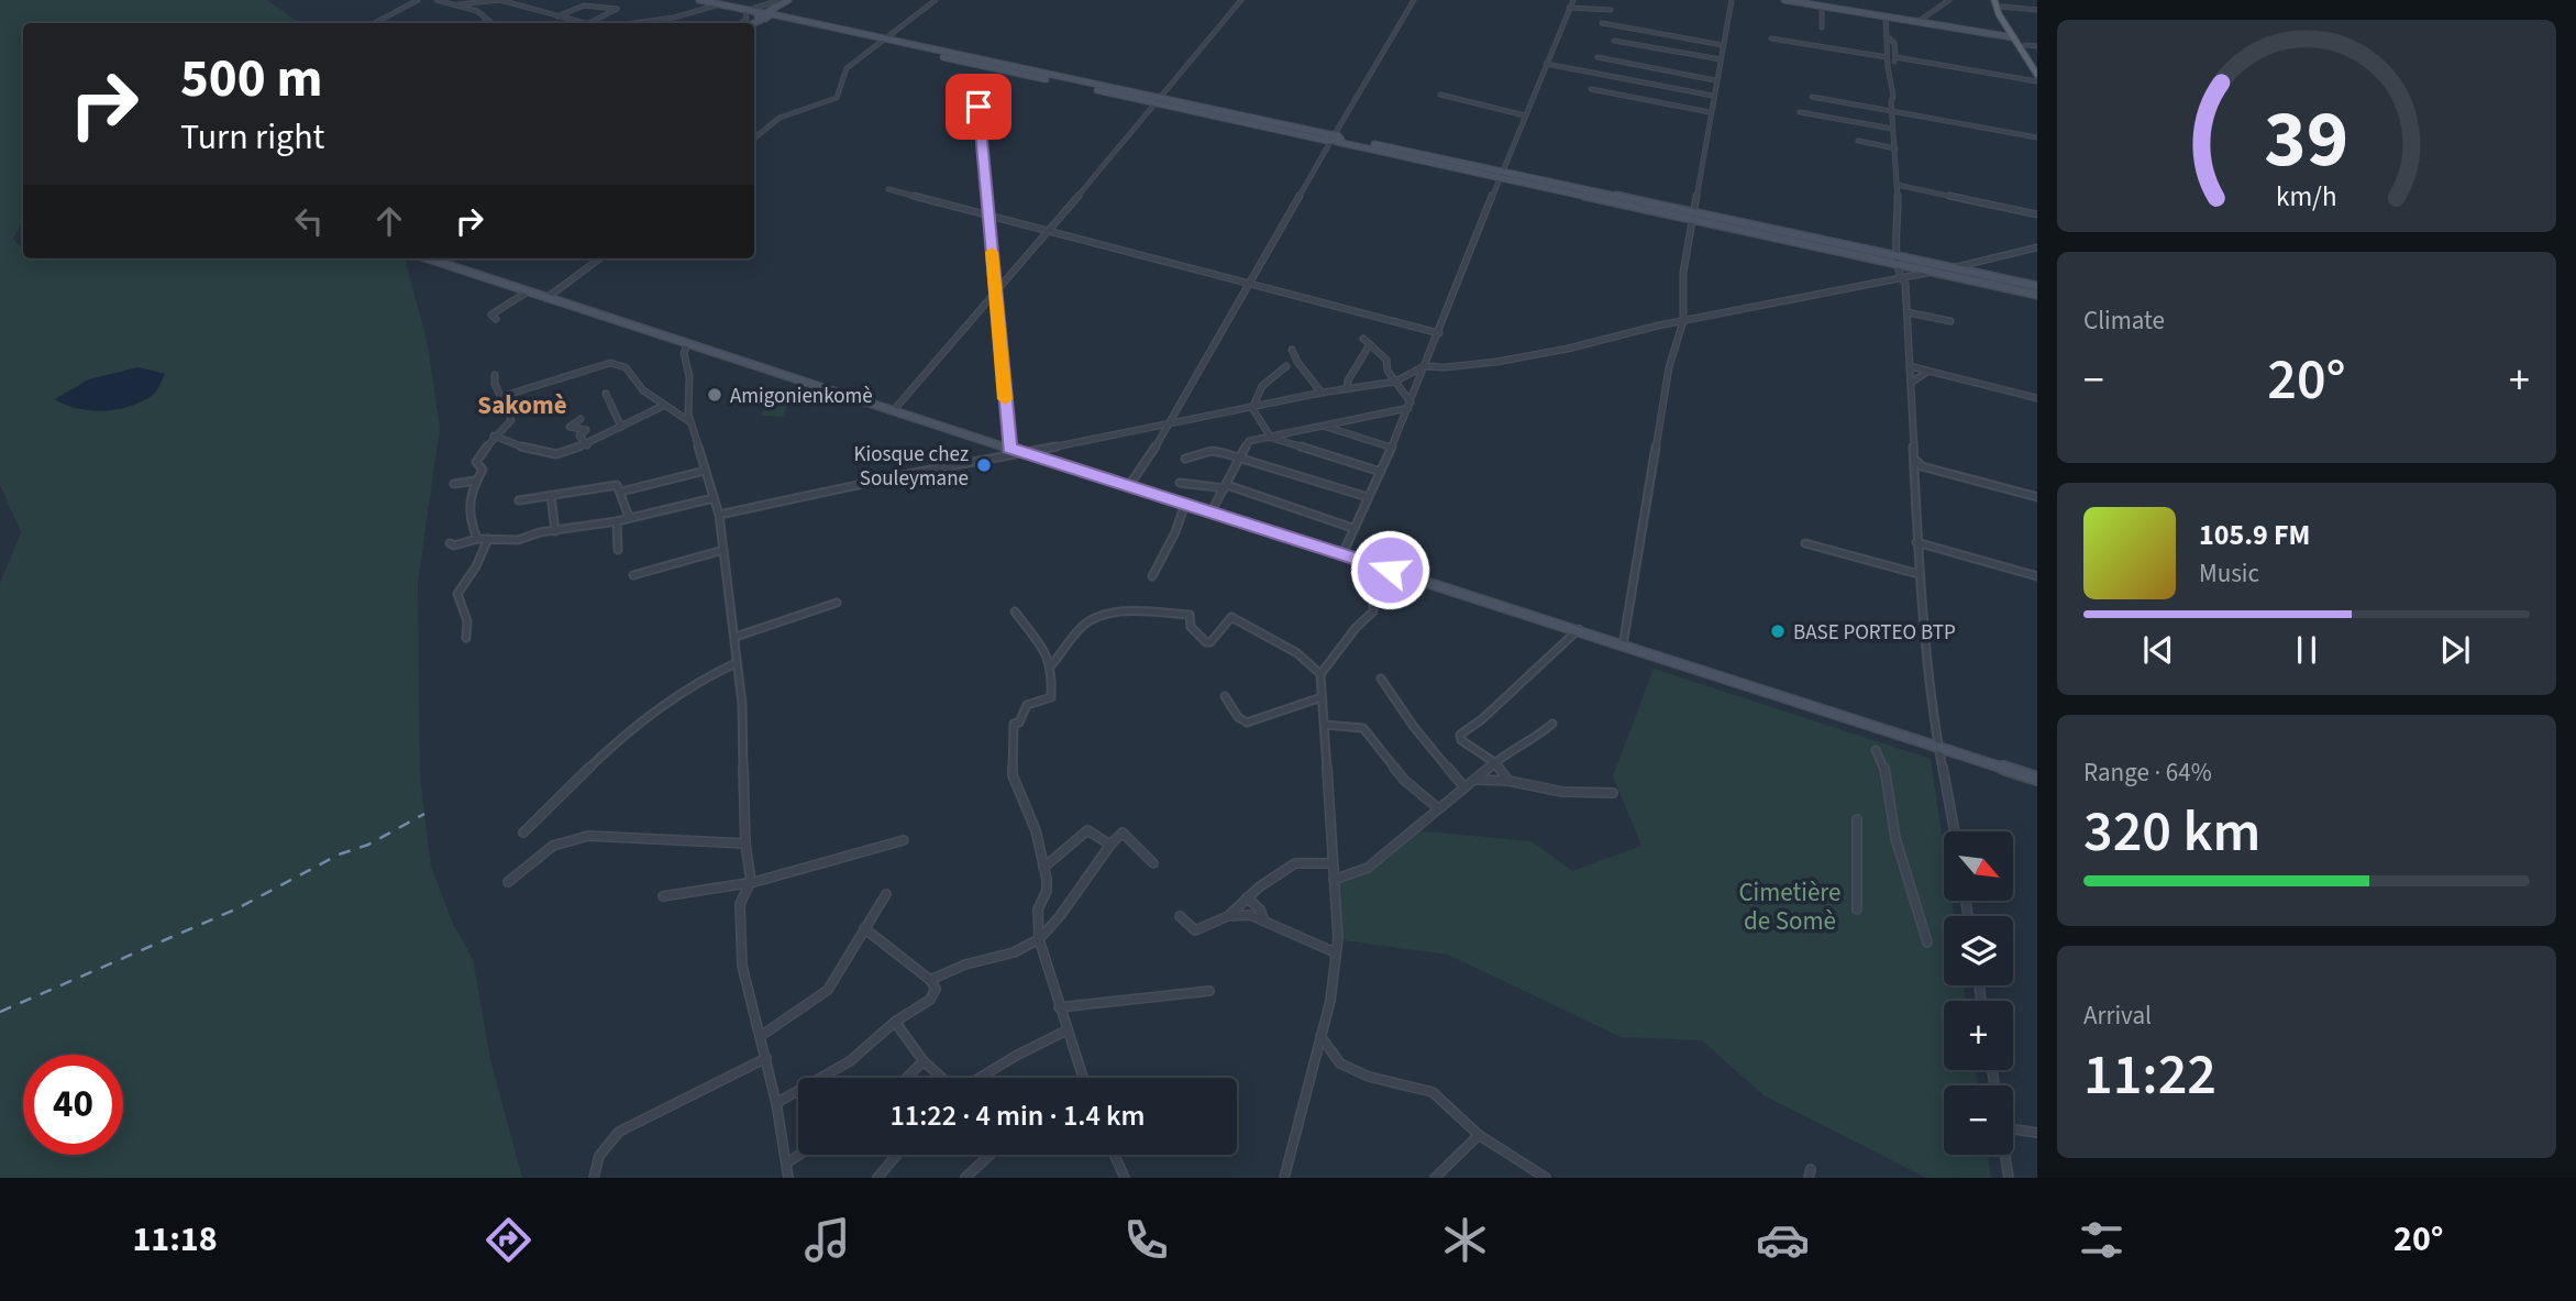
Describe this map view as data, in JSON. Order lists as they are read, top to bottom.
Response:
{
  "districts": ["Sakomè"],
  "parks": ["Cimetière de Somè"],
  "places": ["Amigonienkomè", "Kiosque chez Souleymane", "BASE PORTEO BTP"],
  "north": "bottom right",
  "page": {
    "turn": ["500 m", "Turn right"],
    "tile": [
      "Climate",
      ["Range · 64%", "320 km"],
      ["Arrival", "11:22"]
    ],
    "heat": ["−", "20°", "+"],
    "song": ["105.9 FM", "Music"],
    "map_buttons": ["+", "−"],
    "limit": "40",
    "trip": "11:22 · 4 min · 1.4 km",
    "tabs": ["11:18", "20°"],
    "gauge": ["39", "km/h"]
  }
}
